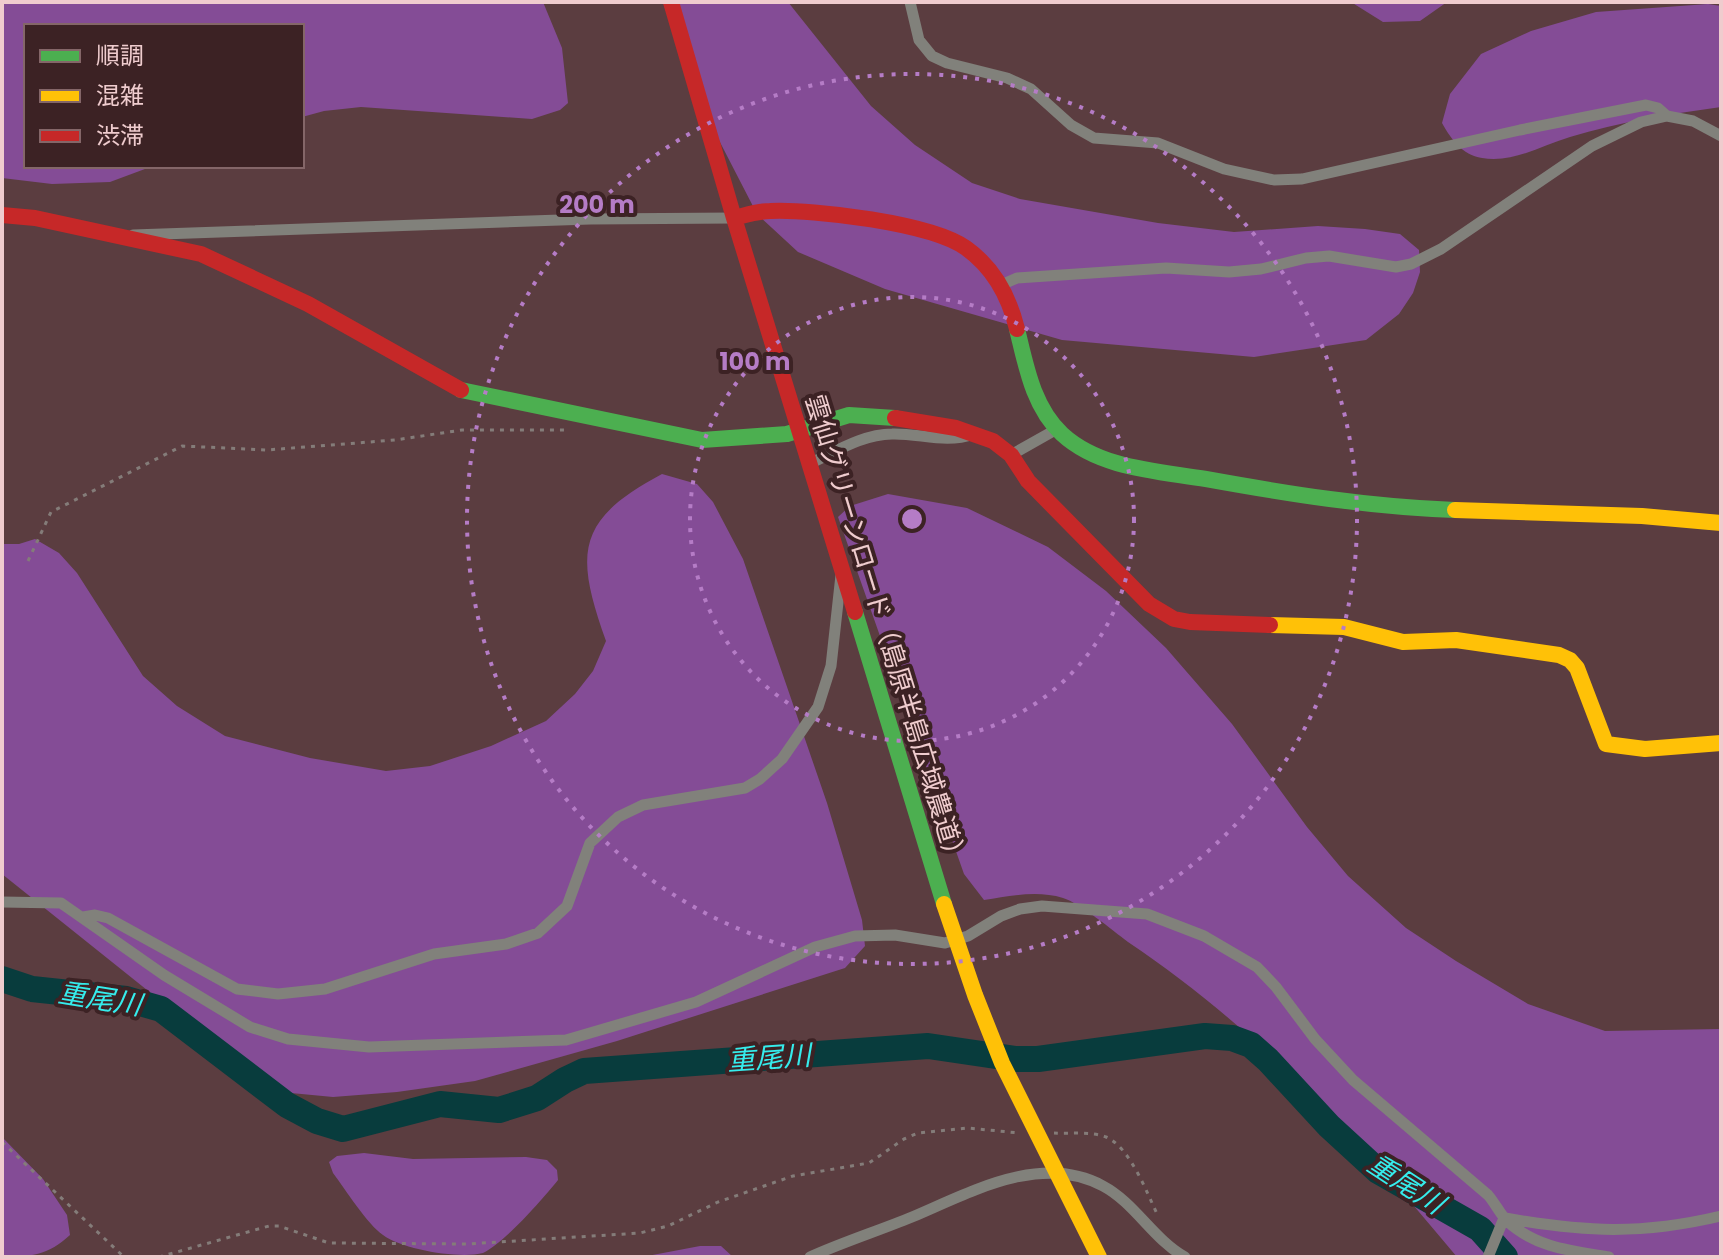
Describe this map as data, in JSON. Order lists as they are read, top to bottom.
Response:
{
  "streets": {
    "street": ["雲仙グリーンロード（島原半島広域農道）"]
  },
  "water": ["重尾川"],
  "legend": ["順調", "混雑", "渋滞"],
  "rings": ["200 m", "100 m"]
}
